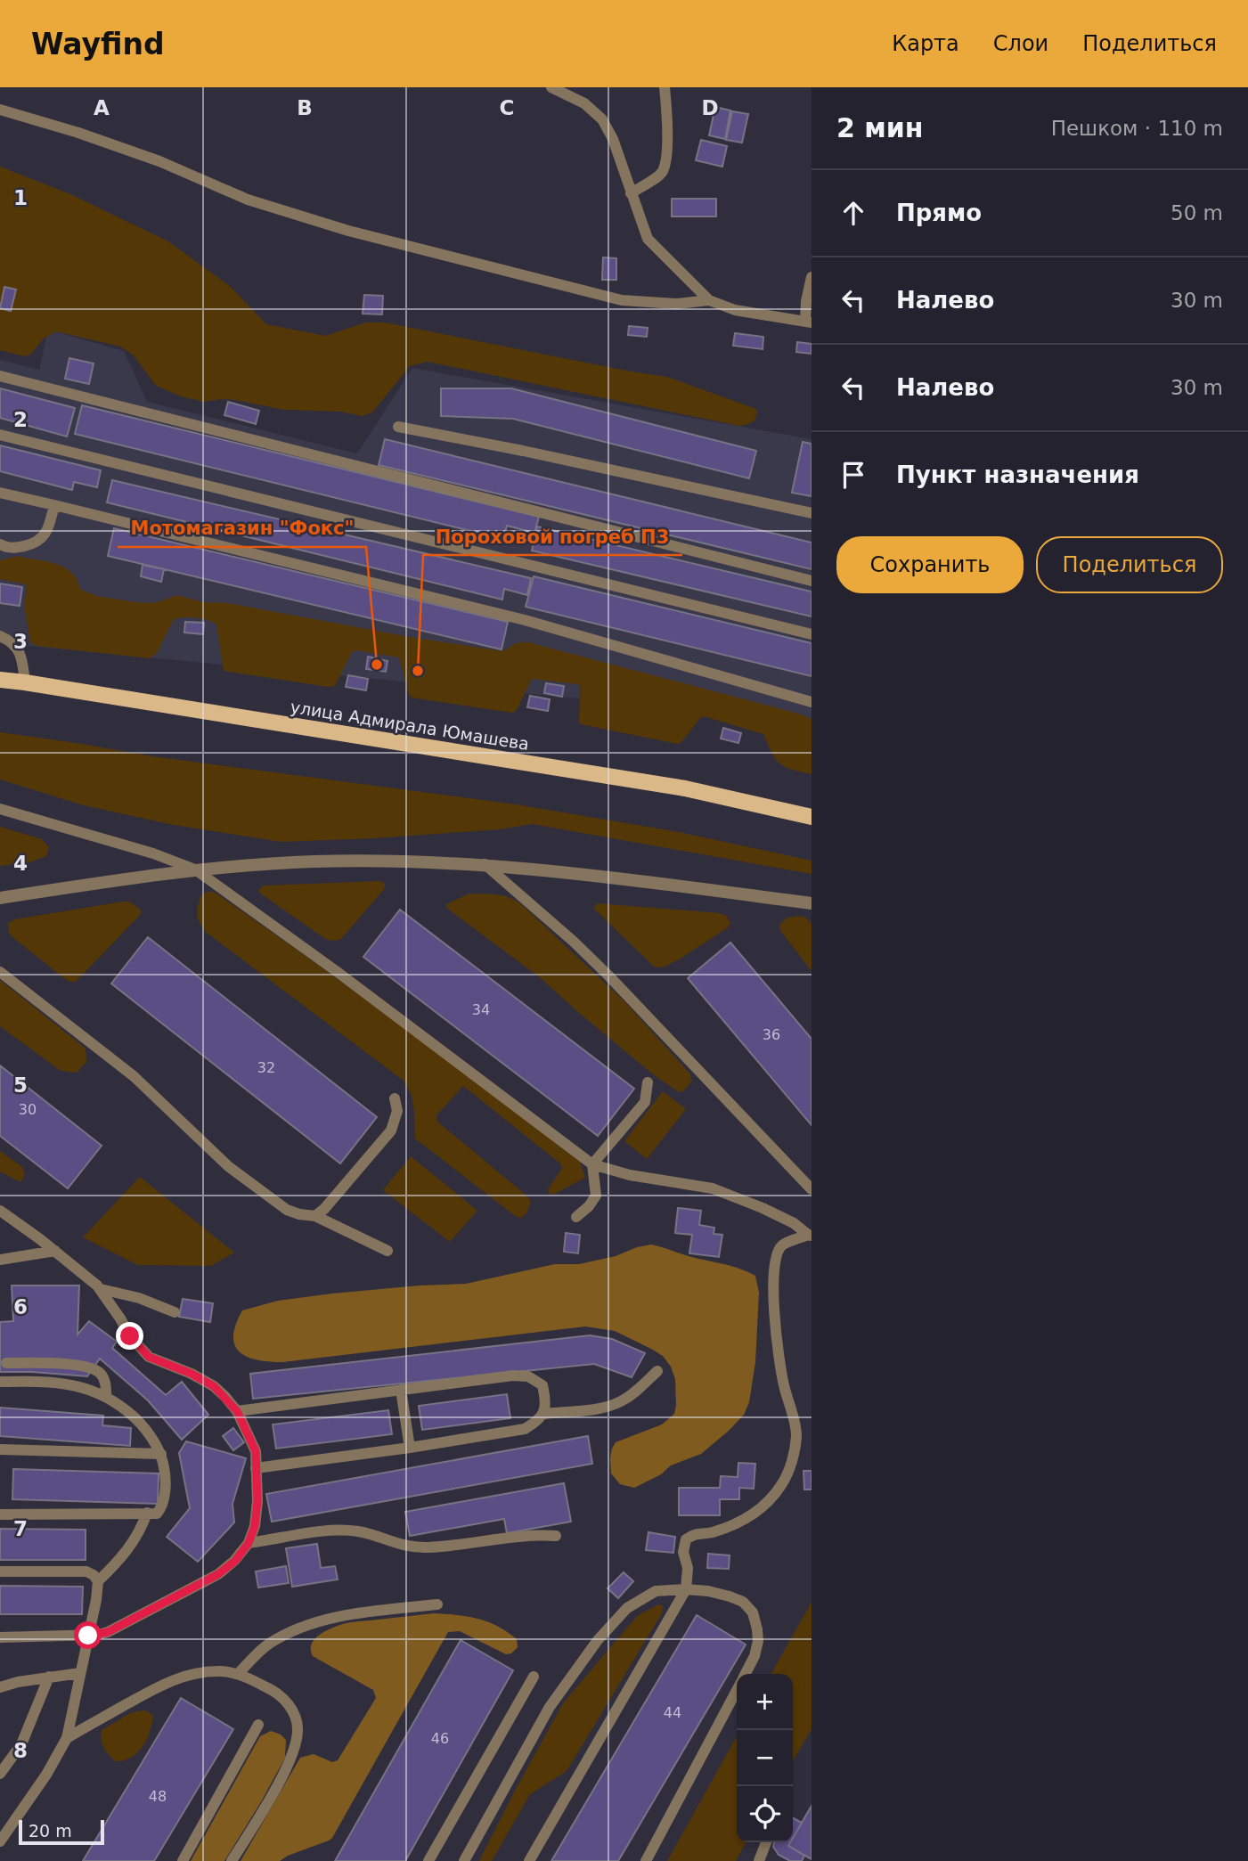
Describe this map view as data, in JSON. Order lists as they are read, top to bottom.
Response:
{
  "streets": {
    "main road": ["улица Адмирала Юмашева"]
  },
  "places": ["Мотомагазин \"Фокс\"", "Пороховой погреб П3"],
  "house_numbers": [
    "34",
    "36",
    "32",
    "30",
    "44",
    "46",
    "48"
  ],
  "scale_bar": "20 m",
  "page": {
    "header": "Wayfind",
    "nav": ["Карта", "Слои", "Поделиться"],
    "heading": ["2 мин", "Пешком · 110 m"],
    "list": [
      ["Прямо", "50 m"],
      ["Налево", "30 m"],
      ["Налево", "30 m"],
      "Пункт назначения"
    ],
    "buttons": ["Сохранить", "Поделиться"],
    "map_buttons": ["+", "−"],
    "scale": "20 m"
  },
  "grid": {
    "columns": [
      "A",
      "B",
      "C",
      "D"
    ],
    "rows": [
      "1",
      "2",
      "3",
      "4",
      "5",
      "6",
      "7",
      "8"
    ]
  }
}
